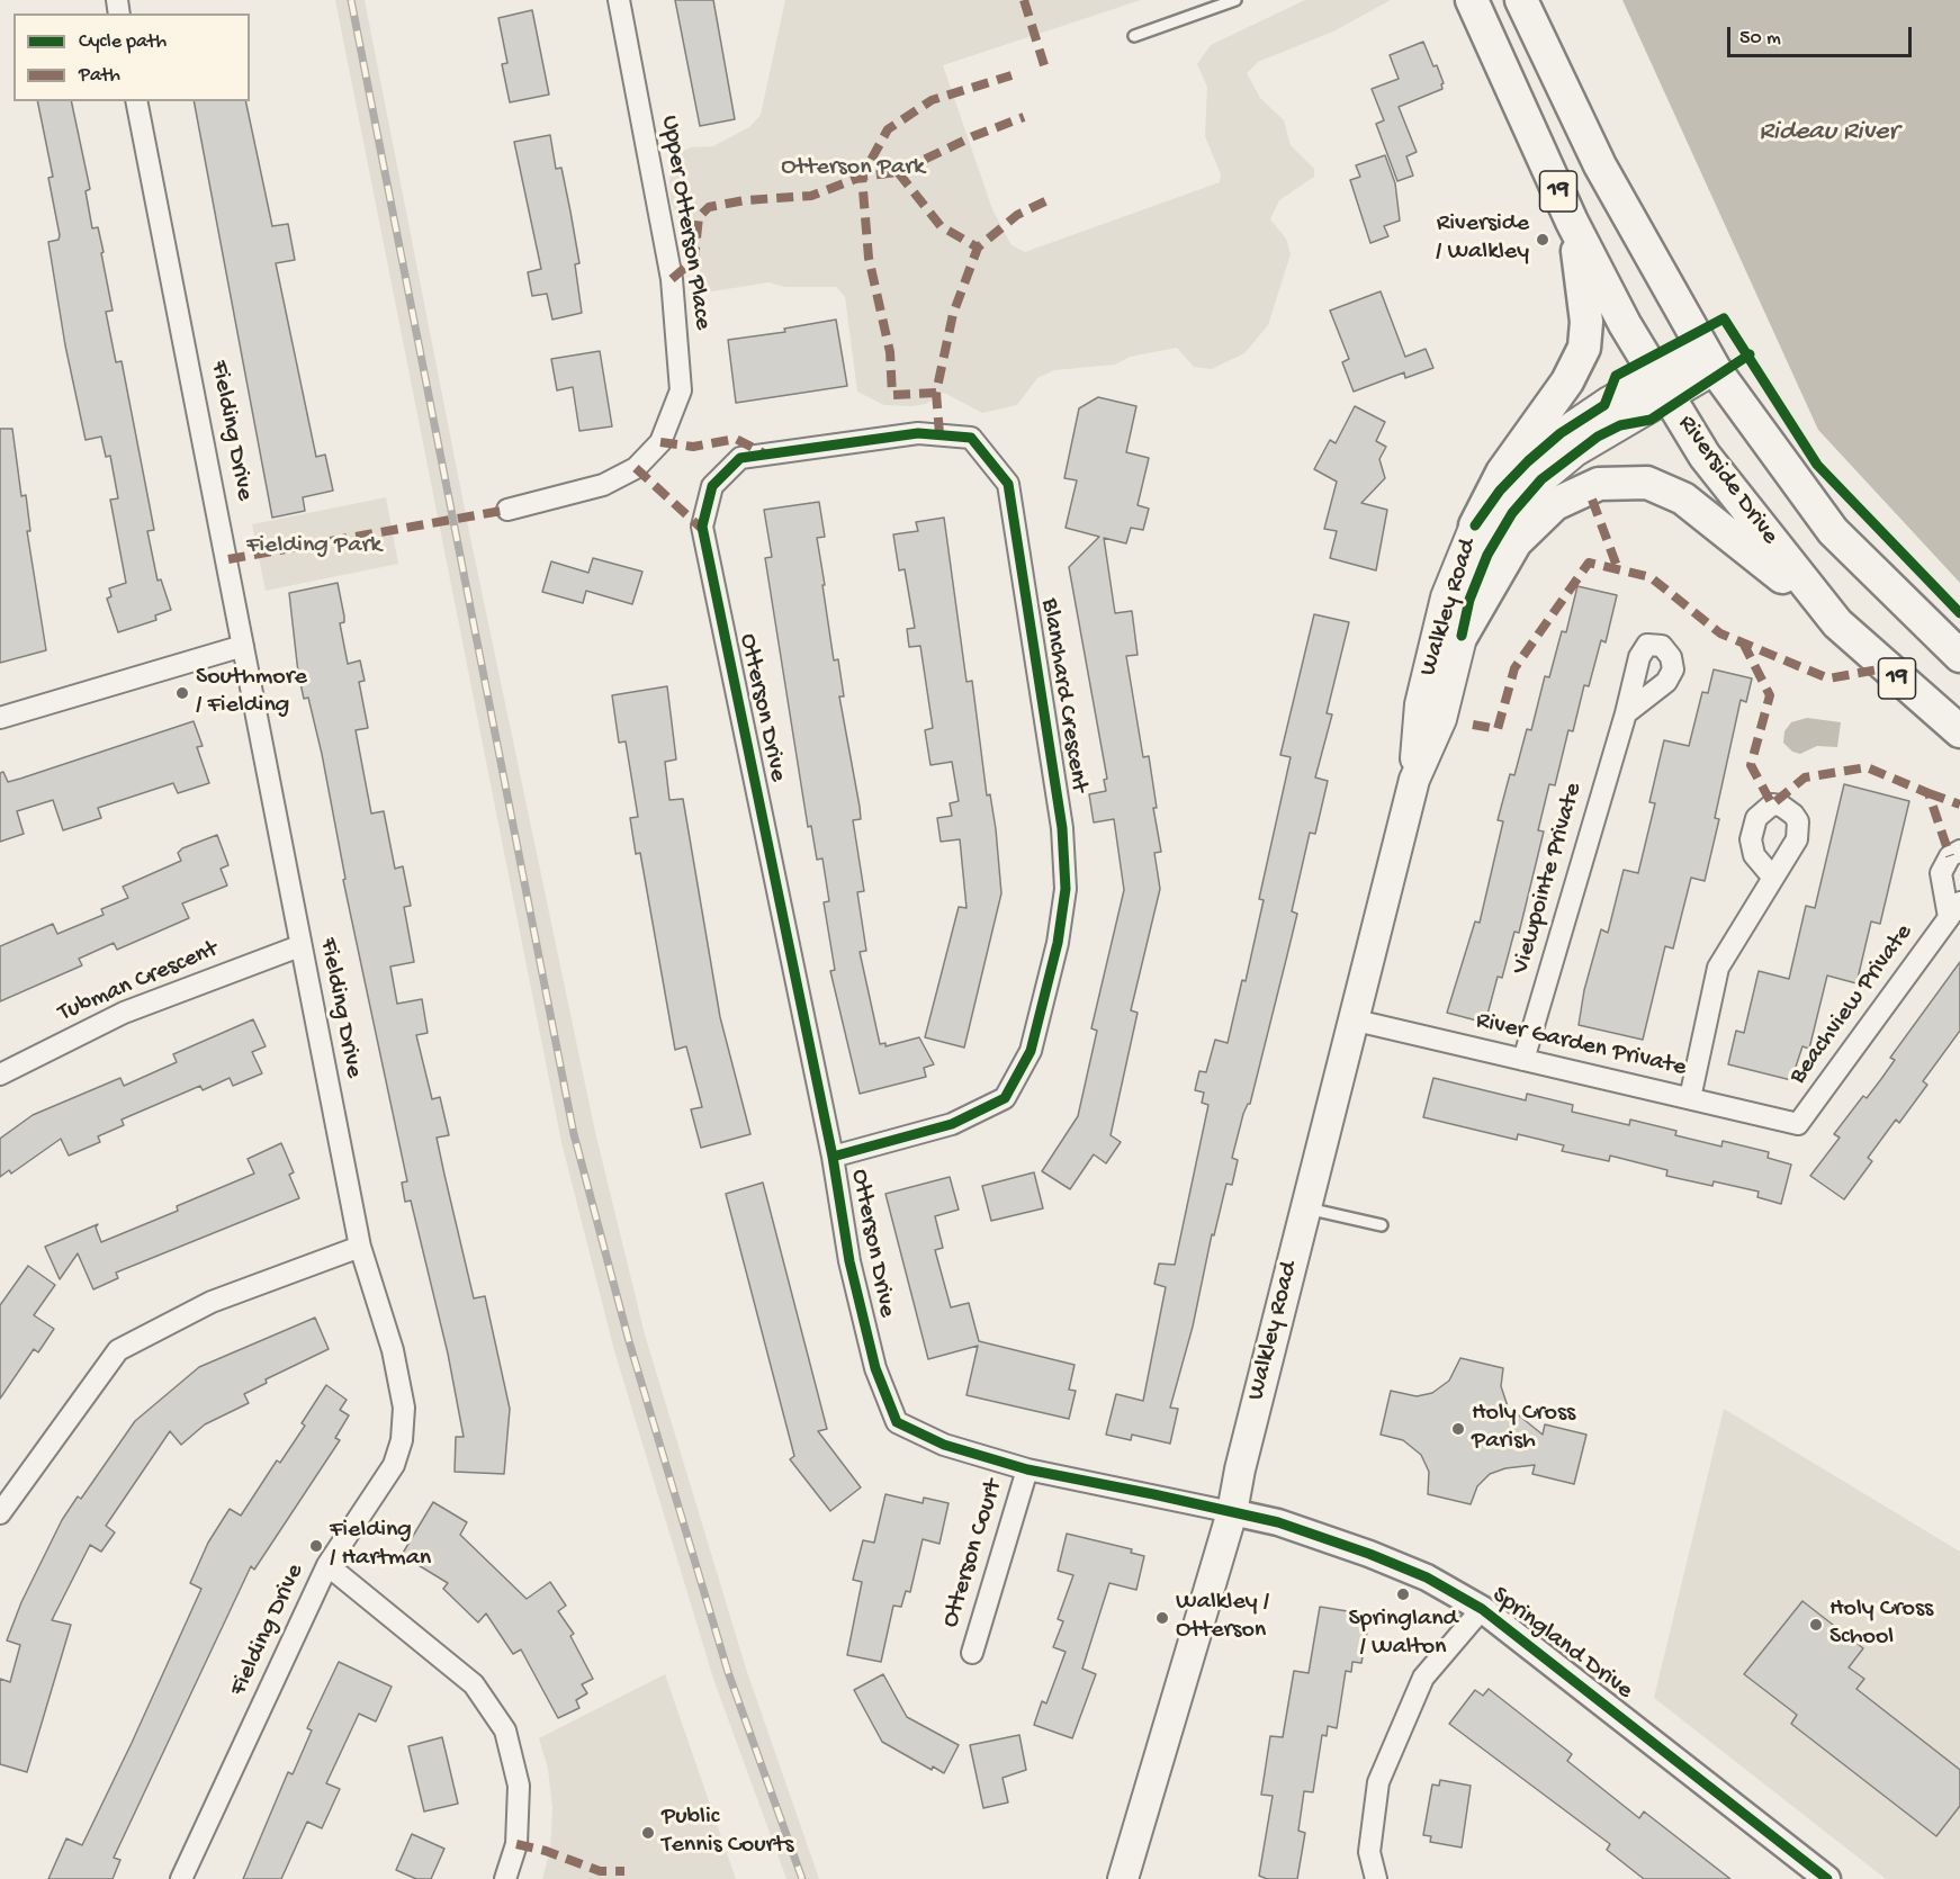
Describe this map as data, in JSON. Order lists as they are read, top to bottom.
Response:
{
  "streets": {
    "main road": ["19", "Riverside Drive", "Walkley Road"],
    "street": [
      "Upper Otterson Place",
      "Fielding Drive",
      "Blanchard Crescent",
      "Otterson Drive",
      "Viewpointe Private",
      "Tubman Crescent",
      "Beachview Private",
      "River Garden Private",
      "Otterson Court",
      "Springland Drive"
    ]
  },
  "crossings": [
    ["19", "Walkley Road"],
    ["Fielding Drive", "Tubman Crescent"],
    ["Riverside Drive", "Walkley Road"],
    ["Walkley Road", "Otterson Drive"],
    ["Walkley Road", "River Garden Private"],
    ["Walkley Road", "Springland Drive"],
    ["Blanchard Crescent", "Otterson Drive"],
    ["Otterson Drive", "Otterson Court"],
    ["Otterson Drive", "Springland Drive"],
    ["Viewpointe Private", "River Garden Private"],
    ["Beachview Private", "River Garden Private"]
  ],
  "water": ["Rideau River"],
  "parks": ["Otterson Park", "Fielding Park"],
  "places": [
    "Riverside / Walkley",
    "Southmore / Fielding",
    "Holy Cross Parish",
    "Fielding / Hartman",
    "Springland / Walton",
    "Walkley / Otterson",
    "Holy Cross School",
    "Public Tennis Courts"
  ],
  "legend": ["Cycle path", "Path"],
  "scale_bar": "50 m"
}
